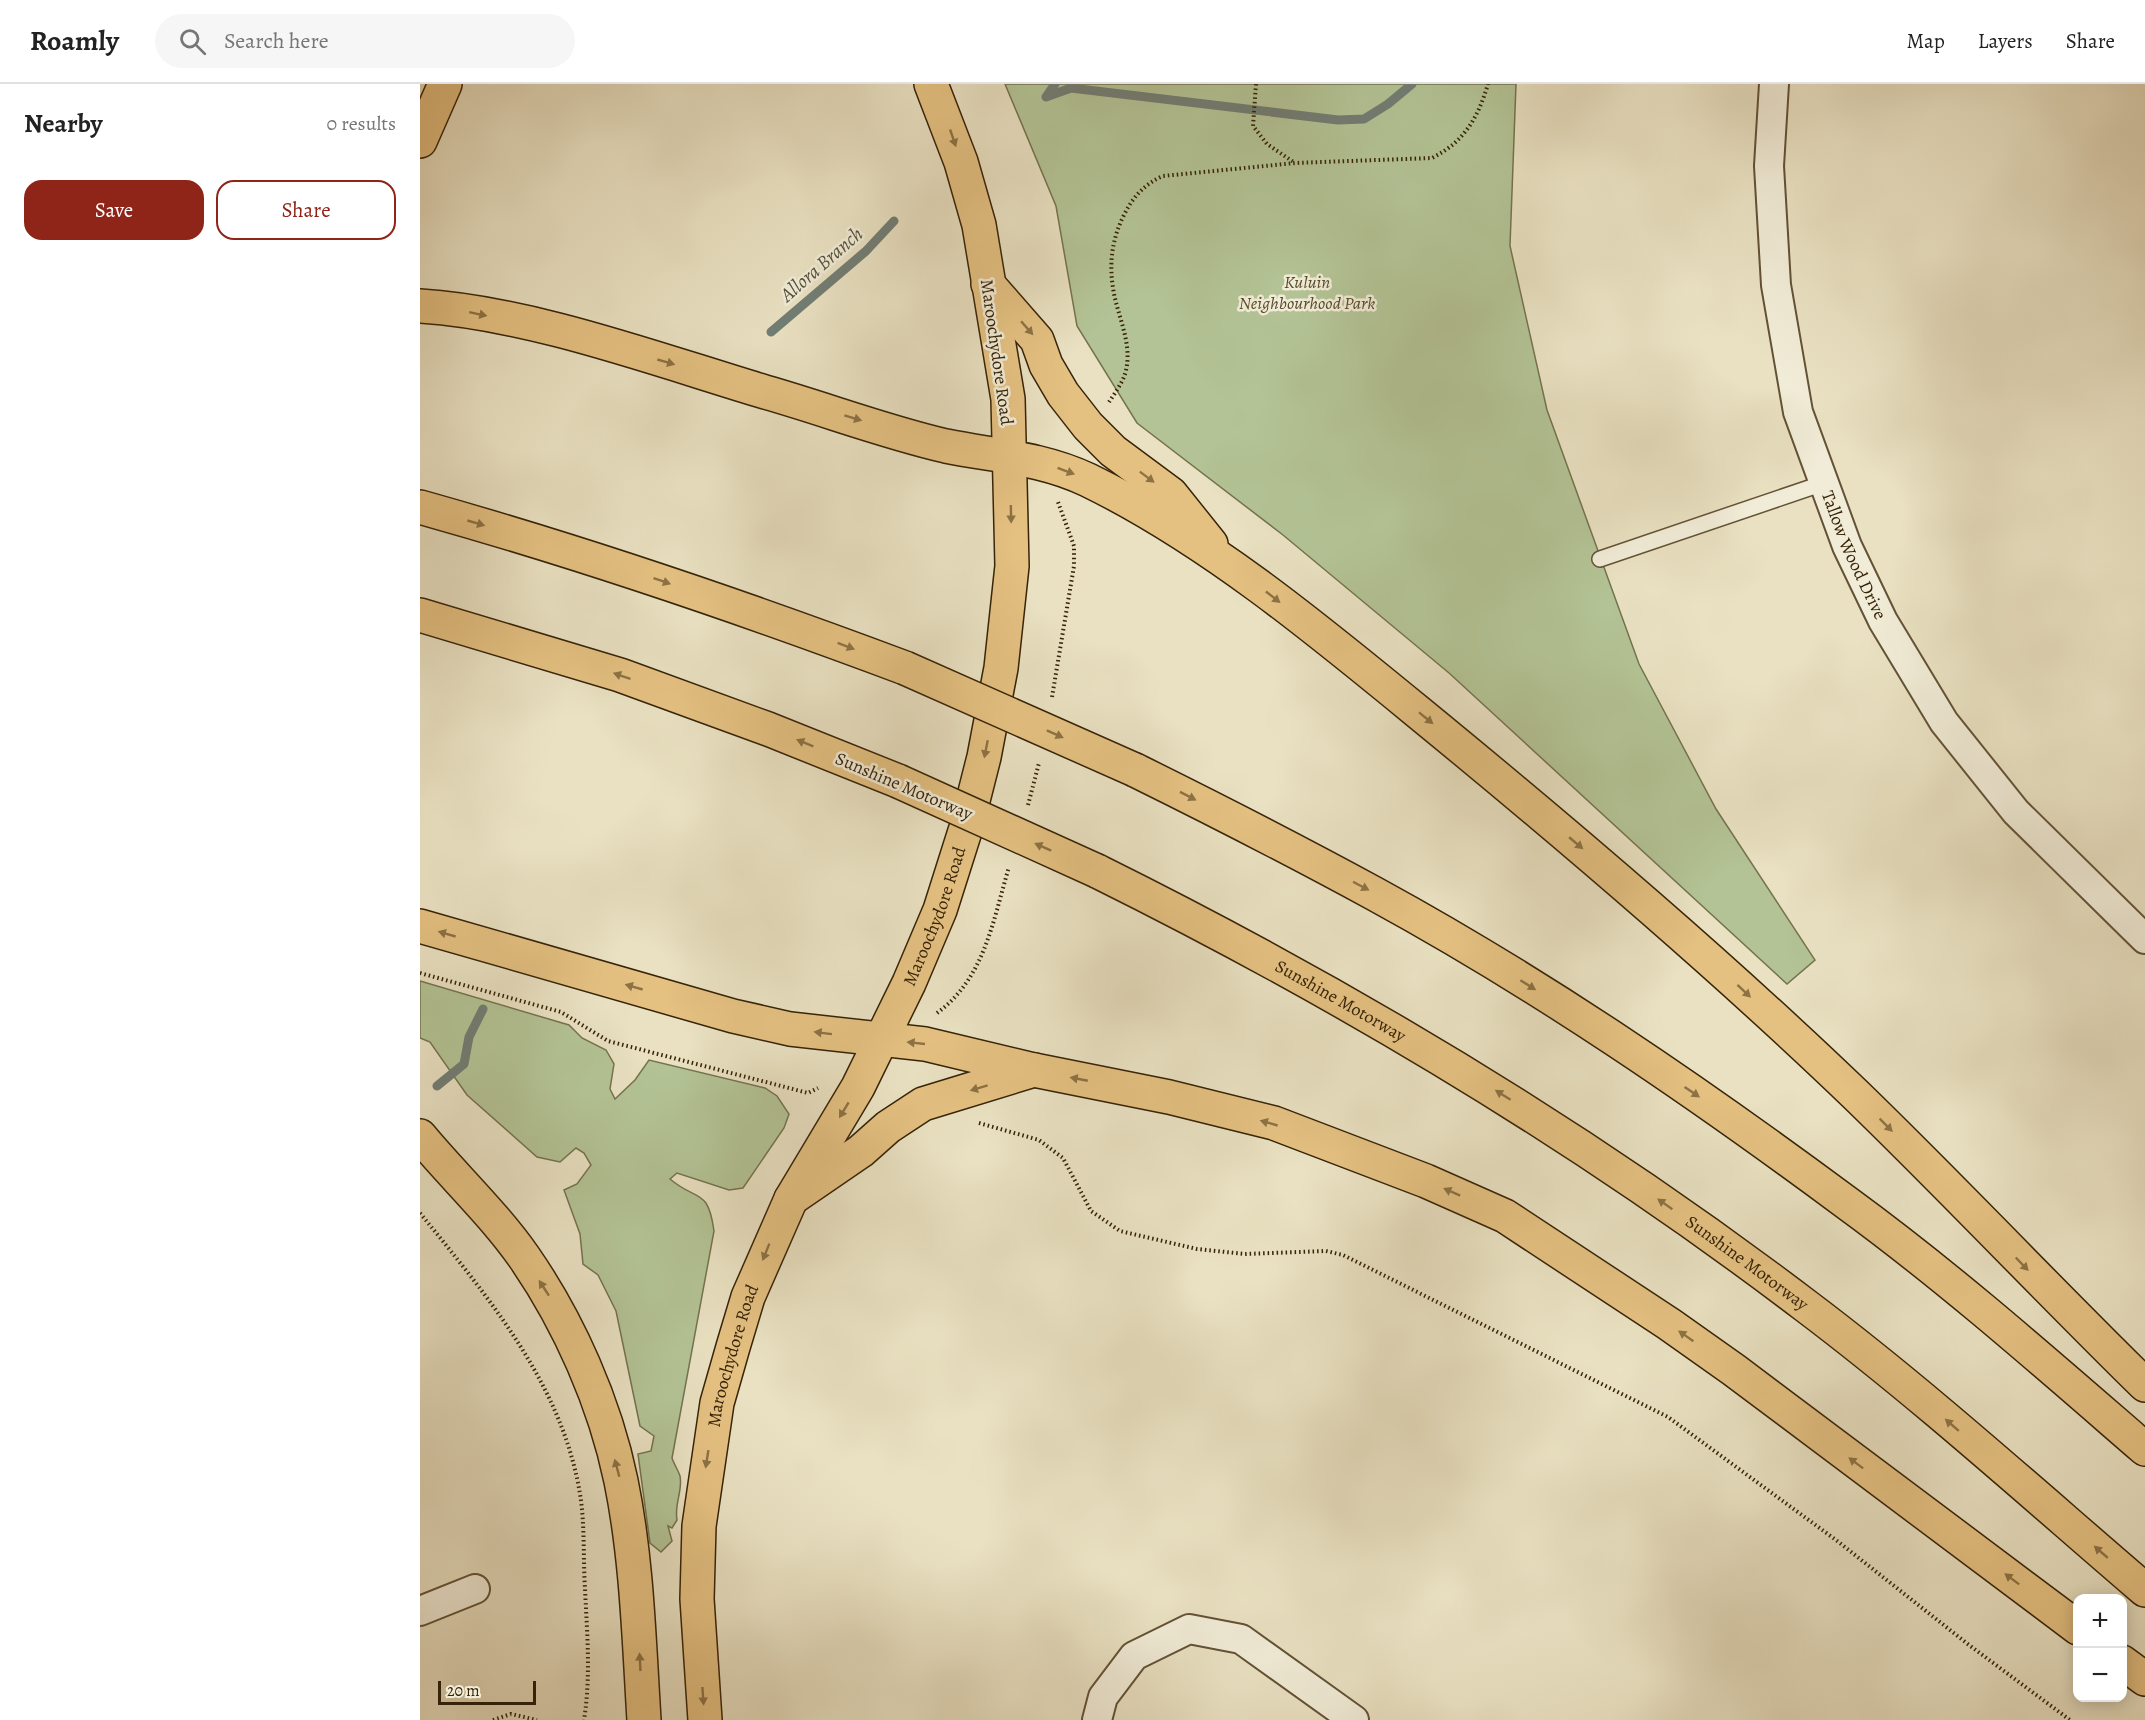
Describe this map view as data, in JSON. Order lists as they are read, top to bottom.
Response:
{
  "streets": {
    "highway": ["Maroochydore Road", "Sunshine Motorway"],
    "street": ["Tallow Wood Drive"]
  },
  "one_way": ["Maroochydore Road"],
  "water": ["Allora Branch"],
  "parks": ["Kuluin Neighbourhood Park"],
  "scale_bar": "20 m",
  "page": {
    "header": "Roamly",
    "search": "Search here",
    "nav": ["Map", "Layers", "Share"],
    "heading": ["Nearby", "0 results"],
    "buttons": ["Save", "Share"],
    "map_buttons": ["+", "−"],
    "scale": "20 m"
  }
}
